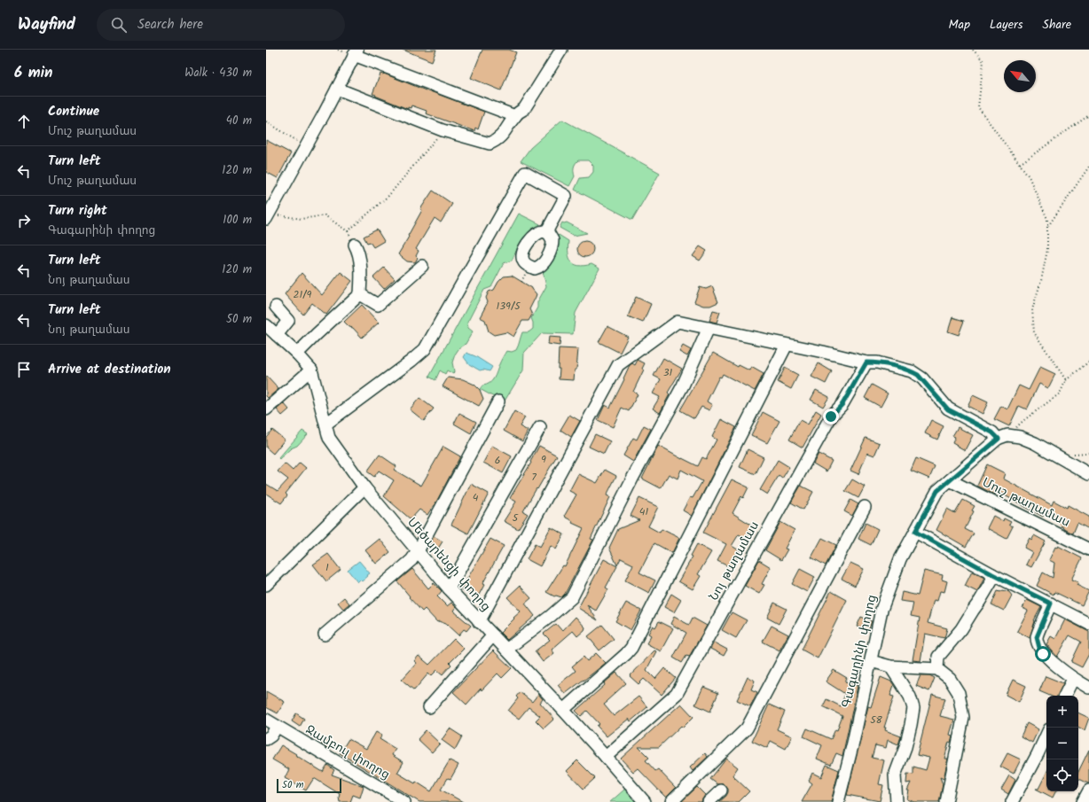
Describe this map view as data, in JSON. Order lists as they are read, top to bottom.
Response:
{
  "streets": {
    "street": [
      "Մուշ թաղամաս",
      "Նոյ թաղամաս",
      "Մեծարենցի փողոց",
      "Գագարինի փողոց",
      "Ջամբուլ փողոց"
    ]
  },
  "crossings": [
    ["Մուշ թաղամաս", "Գագարինի փողոց"],
    ["Նոյ թաղամաս", "Մեծարենցի փողոց"]
  ],
  "house_numbers": [
    "21/9",
    "139/5",
    "31",
    "9",
    "6",
    "7",
    "4",
    "41",
    "5",
    "1",
    "58"
  ],
  "scale_bar": "50 m",
  "north": "top left",
  "page": {
    "header": "Wayfind",
    "search": "Search here",
    "nav": ["Map", "Layers", "Share"],
    "heading": ["6 min", "Walk · 430 m"],
    "list": [
      ["Continue", "Մուշ թաղամաս", "40 m"],
      ["Turn left", "Մուշ թաղամաս", "120 m"],
      ["Turn right", "Գագարինի փողոց", "100 m"],
      ["Turn left", "Նոյ թաղամաս", "120 m"],
      ["Turn left", "Նոյ թաղամաս", "50 m"],
      "Arrive at destination"
    ],
    "map_buttons": ["+", "−"],
    "scale": "50 m"
  }
}
